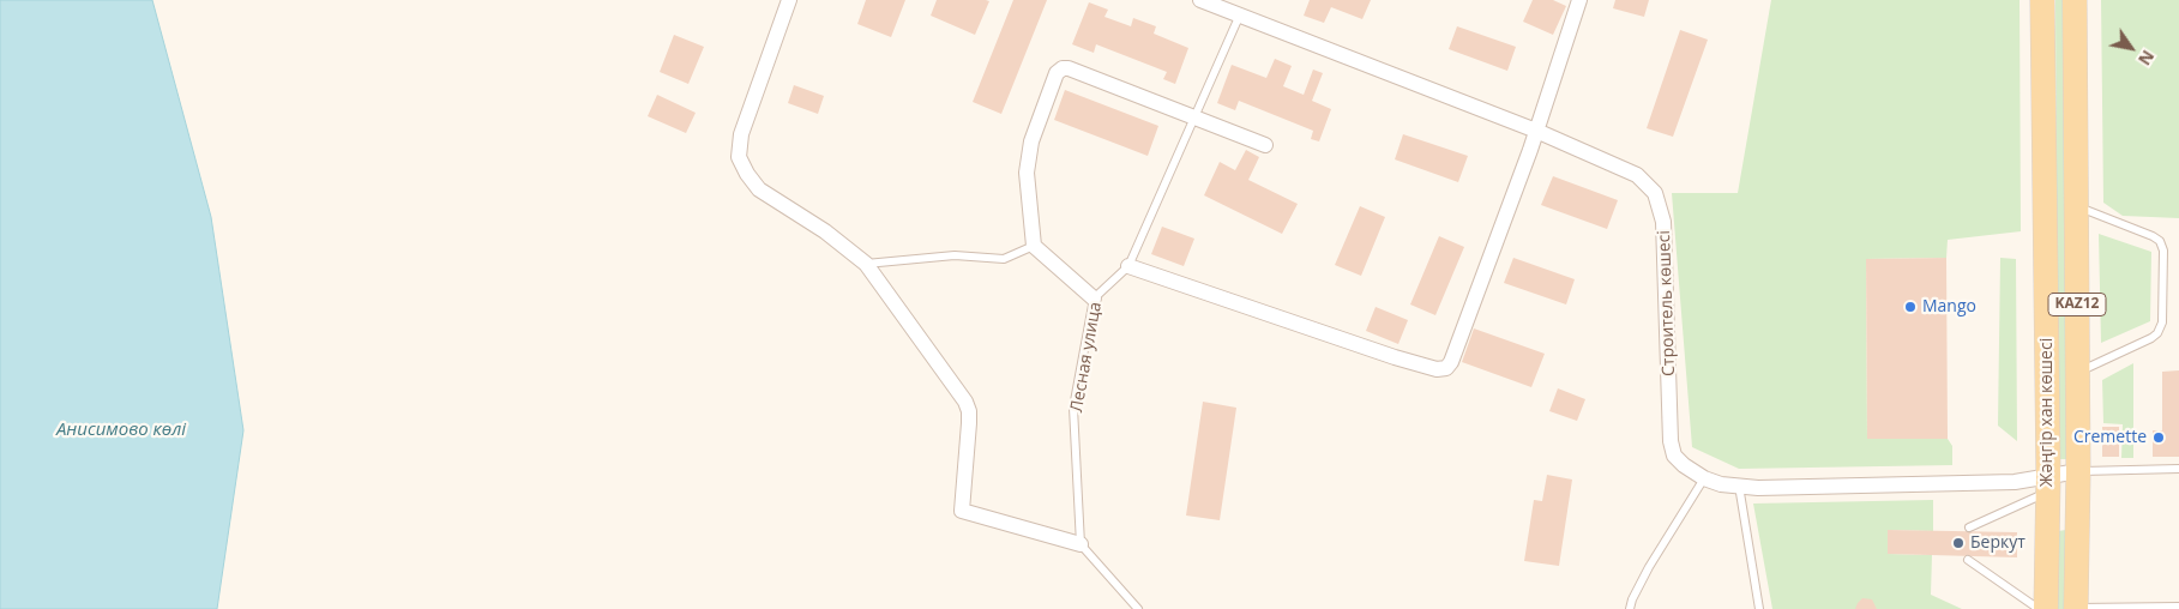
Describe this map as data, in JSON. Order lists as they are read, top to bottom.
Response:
{
  "streets": {
    "main road": ["KAZ12", "Жәңгір хан көшесі"],
    "street": ["Строитель көшесі"],
    "lane": ["Лесная улица"]
  },
  "crossings": [
    ["Строитель көшесі", "Лесная улица"],
    ["Строитель көшесі", "Жәңгір хан көшесі"]
  ],
  "water": ["Анисимово көлі"],
  "places": ["Mango", "Cremette", "Беркут"],
  "north": "bottom right"
}
